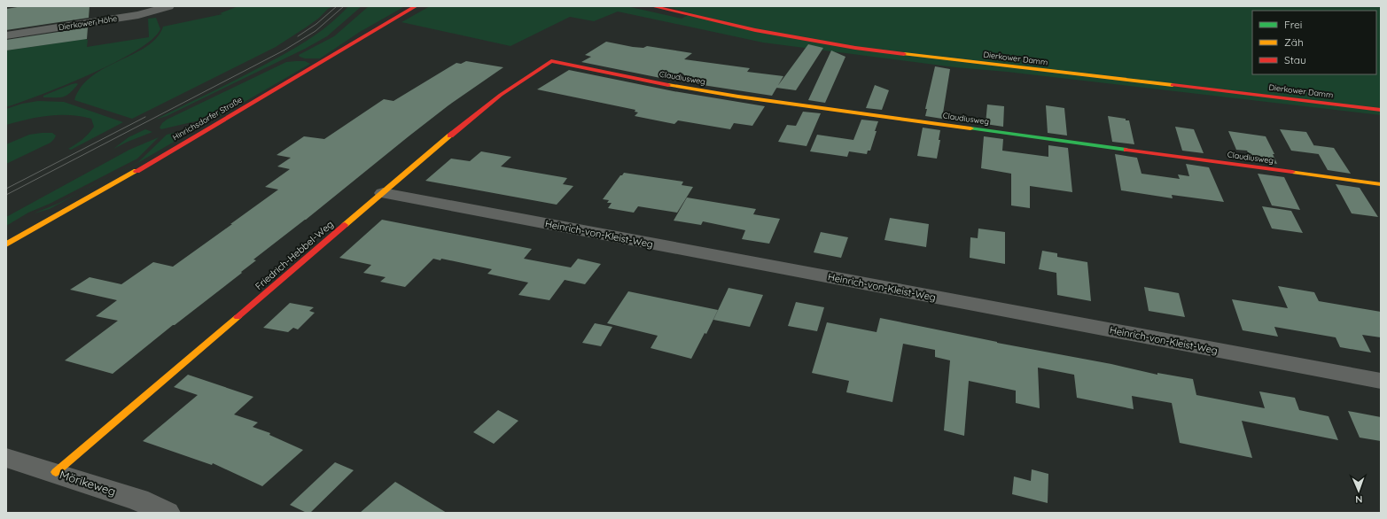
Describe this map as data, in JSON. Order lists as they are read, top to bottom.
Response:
{
  "streets": {
    "street": [
      "Dierkower Höhe",
      "Dierkower Damm",
      "Claudiusweg",
      "Hinrichsdorfer Straße",
      "Heinrich-von-Kleist-Weg",
      "Friedrich-Hebbel-Weg",
      "Mörikeweg"
    ]
  },
  "crossings": [
    ["Claudiusweg", "Friedrich-Hebbel-Weg"],
    ["Heinrich-von-Kleist-Weg", "Friedrich-Hebbel-Weg"],
    ["Friedrich-Hebbel-Weg", "Mörikeweg"]
  ],
  "legend": ["Frei", "Zäh", "Stau"],
  "north": "bottom"
}
